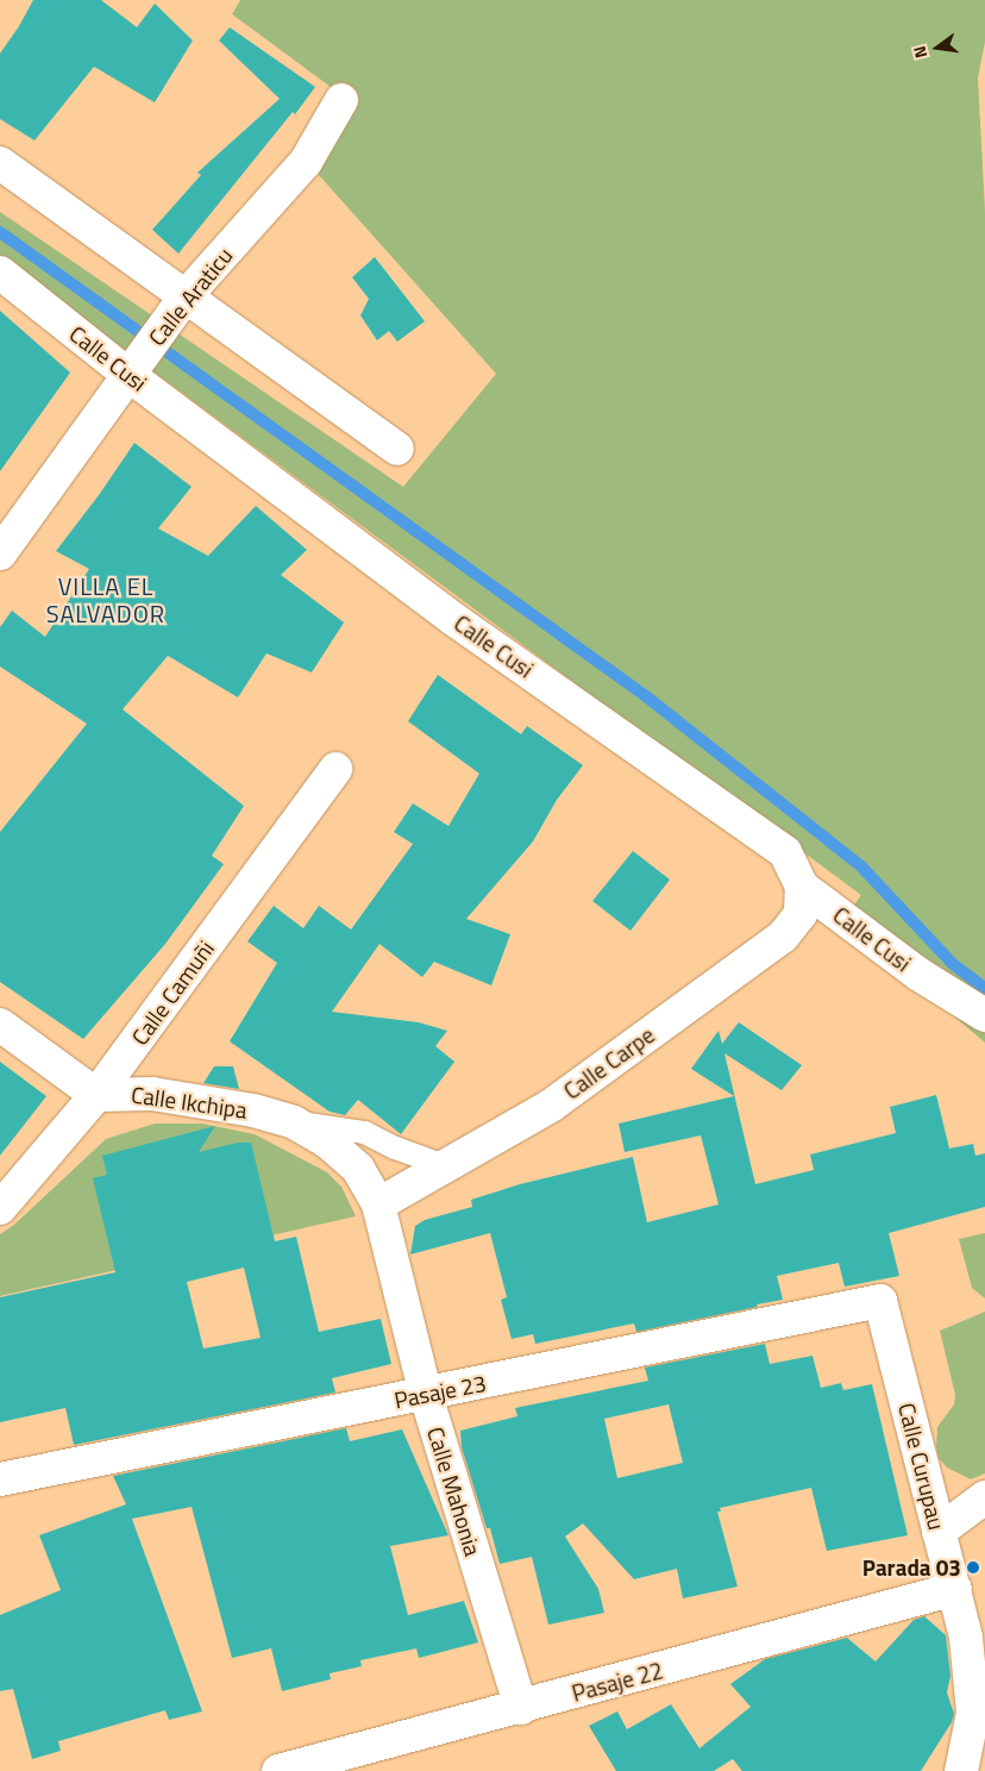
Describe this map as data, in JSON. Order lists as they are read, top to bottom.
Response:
{
  "streets": {
    "street": [
      "Calle Araticu",
      "Calle Cusi",
      "Calle Camuñi",
      "Calle Carpe",
      "Calle Ikchipa",
      "Pasaje 23",
      "Calle Curupau",
      "Calle Mahonia",
      "Pasaje 22"
    ]
  },
  "crossings": [
    ["Calle Araticu", "Calle Cusi"],
    ["Calle Cusi", "Calle Carpe"],
    ["Calle Camuñi", "Calle Ikchipa"],
    ["Calle Carpe", "Calle Ikchipa"],
    ["Calle Carpe", "Calle Mahonia"],
    ["Calle Ikchipa", "Calle Mahonia"],
    ["Pasaje 23", "Calle Curupau"],
    ["Pasaje 23", "Calle Mahonia"],
    ["Calle Curupau", "Pasaje 22"],
    ["Calle Mahonia", "Pasaje 22"]
  ],
  "districts": ["VILLA EL SALVADOR"],
  "places": ["Parada 03"],
  "north": "left"
}
